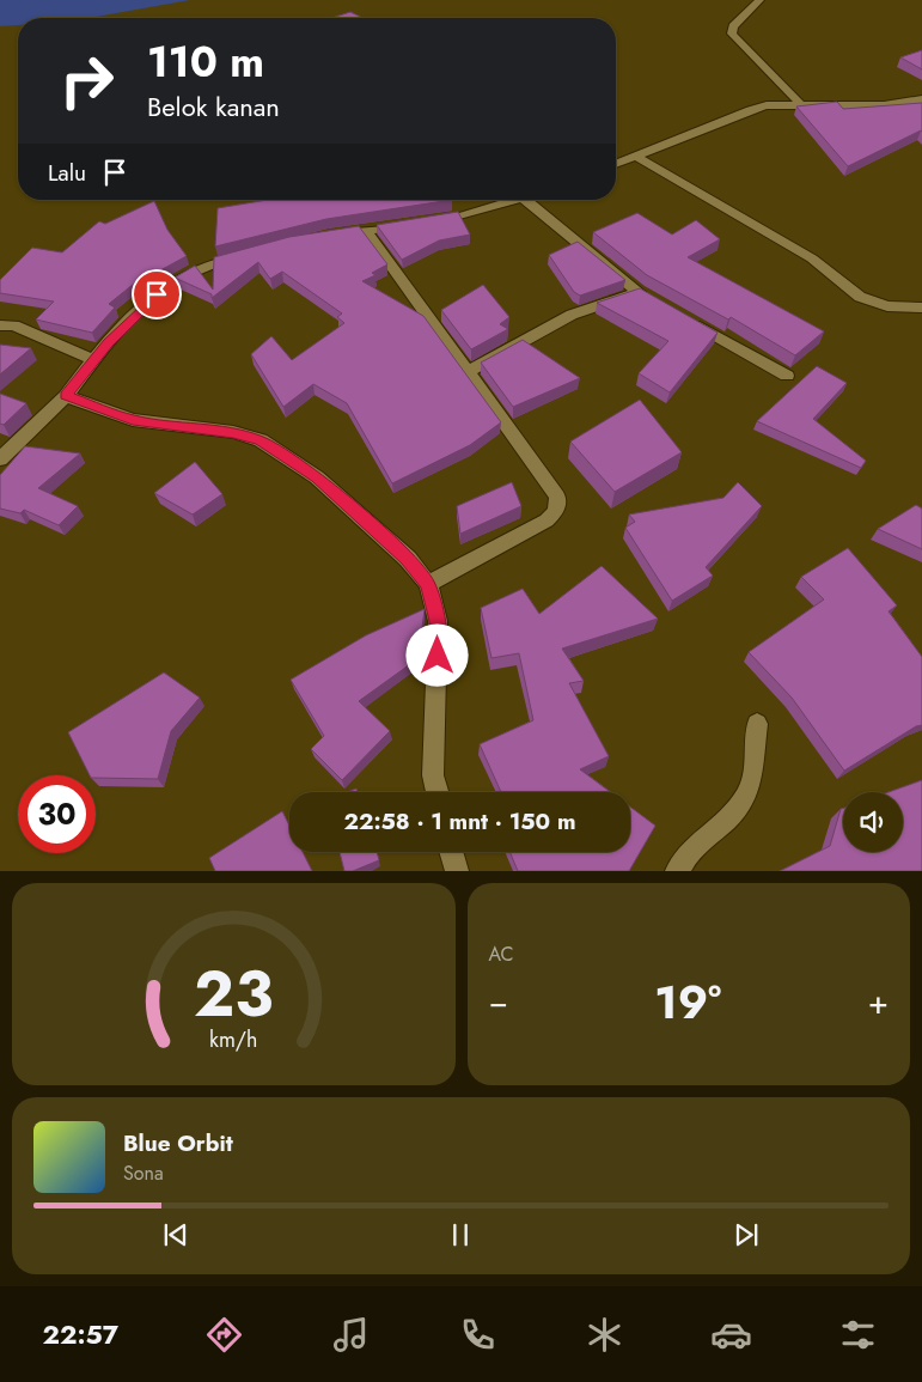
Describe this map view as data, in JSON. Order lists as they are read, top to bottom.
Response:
{
  "page": {
    "turn": ["110 m", "Belok kanan"],
    "then": "Lalu",
    "limit": "30",
    "trip": "22:58 · 1 mnt · 150 m",
    "tile": "AC",
    "heat": ["−", "19°", "+"],
    "song": ["Blue Orbit", "Sona"],
    "tabs": "22:57",
    "gauge": ["23", "km/h"]
  }
}
